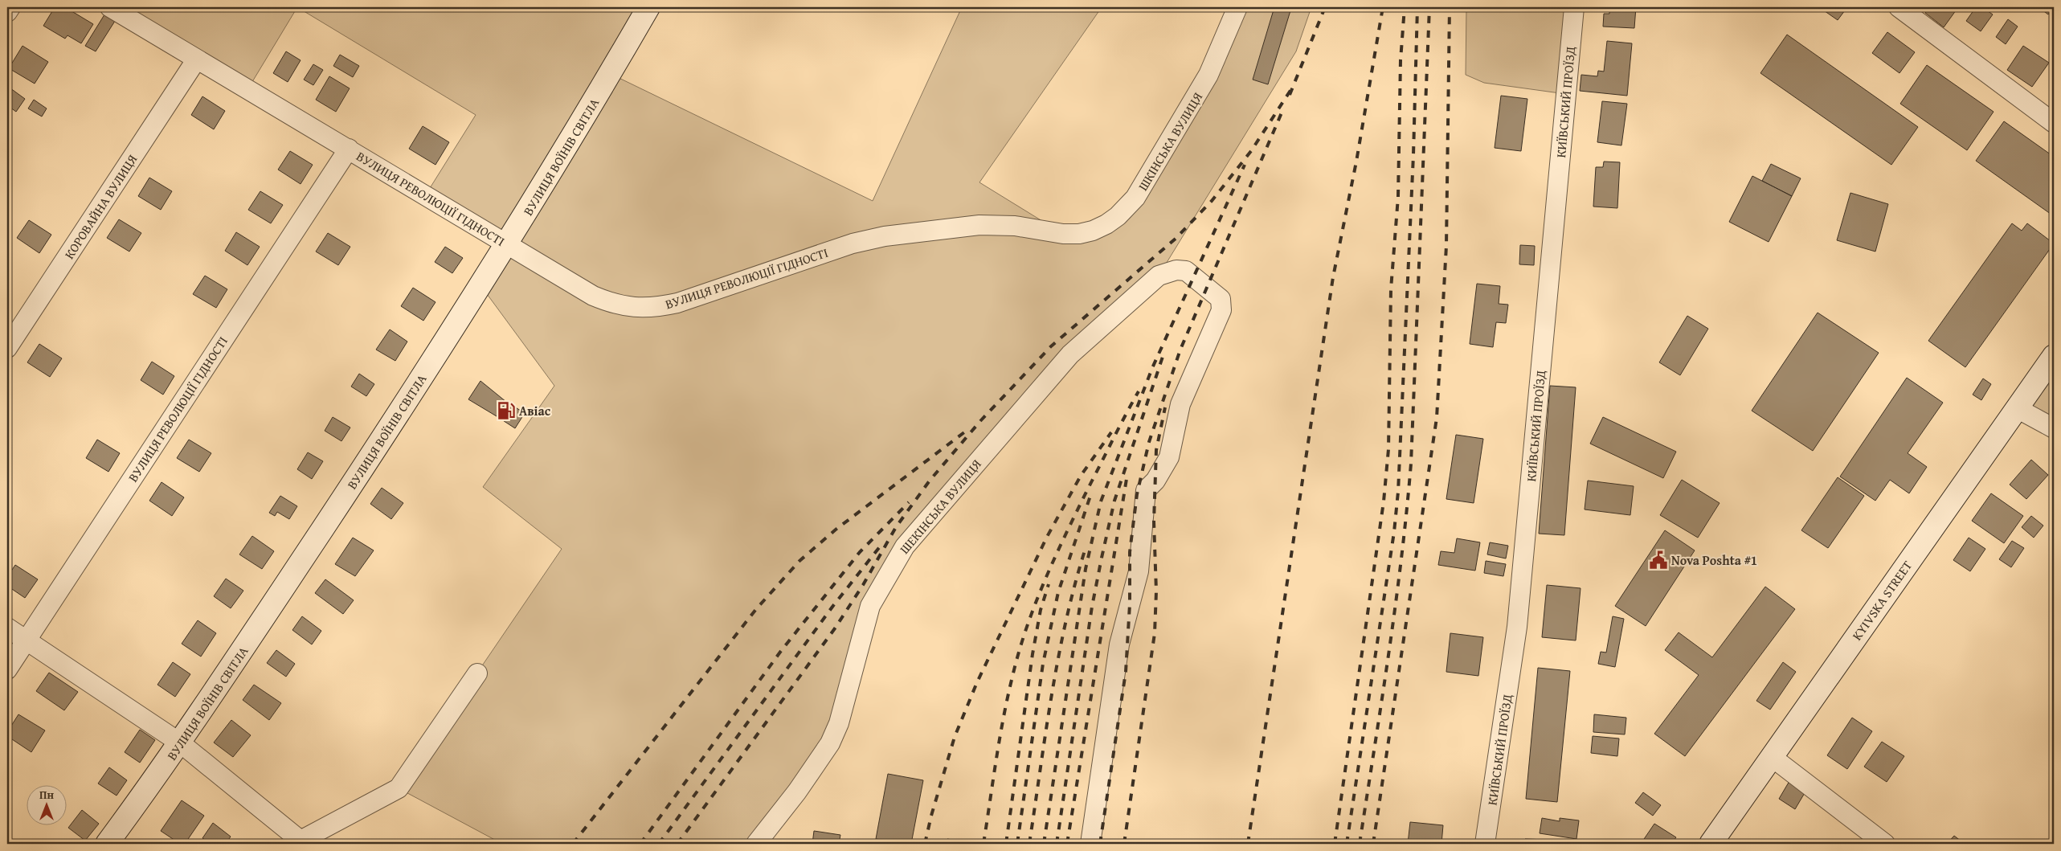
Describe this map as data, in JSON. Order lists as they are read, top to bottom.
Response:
{
  "streets": {
    "street": [
      "КИЇВСЬКИЙ ПРОЇЗД",
      "ШКІНСЬКА ВУЛИЦЯ",
      "ВУЛИЦЯ ВОЇНІВ СВІТЛА",
      "ВУЛИЦЯ РЕВОЛЮЦІЇ ГІДНОСТІ",
      "КОРОВАЙНА ВУЛИЦЯ",
      "ШЕКІНСЬКА ВУЛИЦЯ",
      "KYIVSKA STREET"
    ]
  },
  "crossings": [
    ["ШКІНСЬКА ВУЛИЦЯ", "ВУЛИЦЯ РЕВОЛЮЦІЇ ГІДНОСТІ"],
    ["ВУЛИЦЯ ВОЇНІВ СВІТЛА", "ВУЛИЦЯ РЕВОЛЮЦІЇ ГІДНОСТІ"]
  ],
  "places": {
    "fuel station": ["Авіас"],
    "public building": ["Nova Poshta #1"]
  },
  "north": "top"
}
